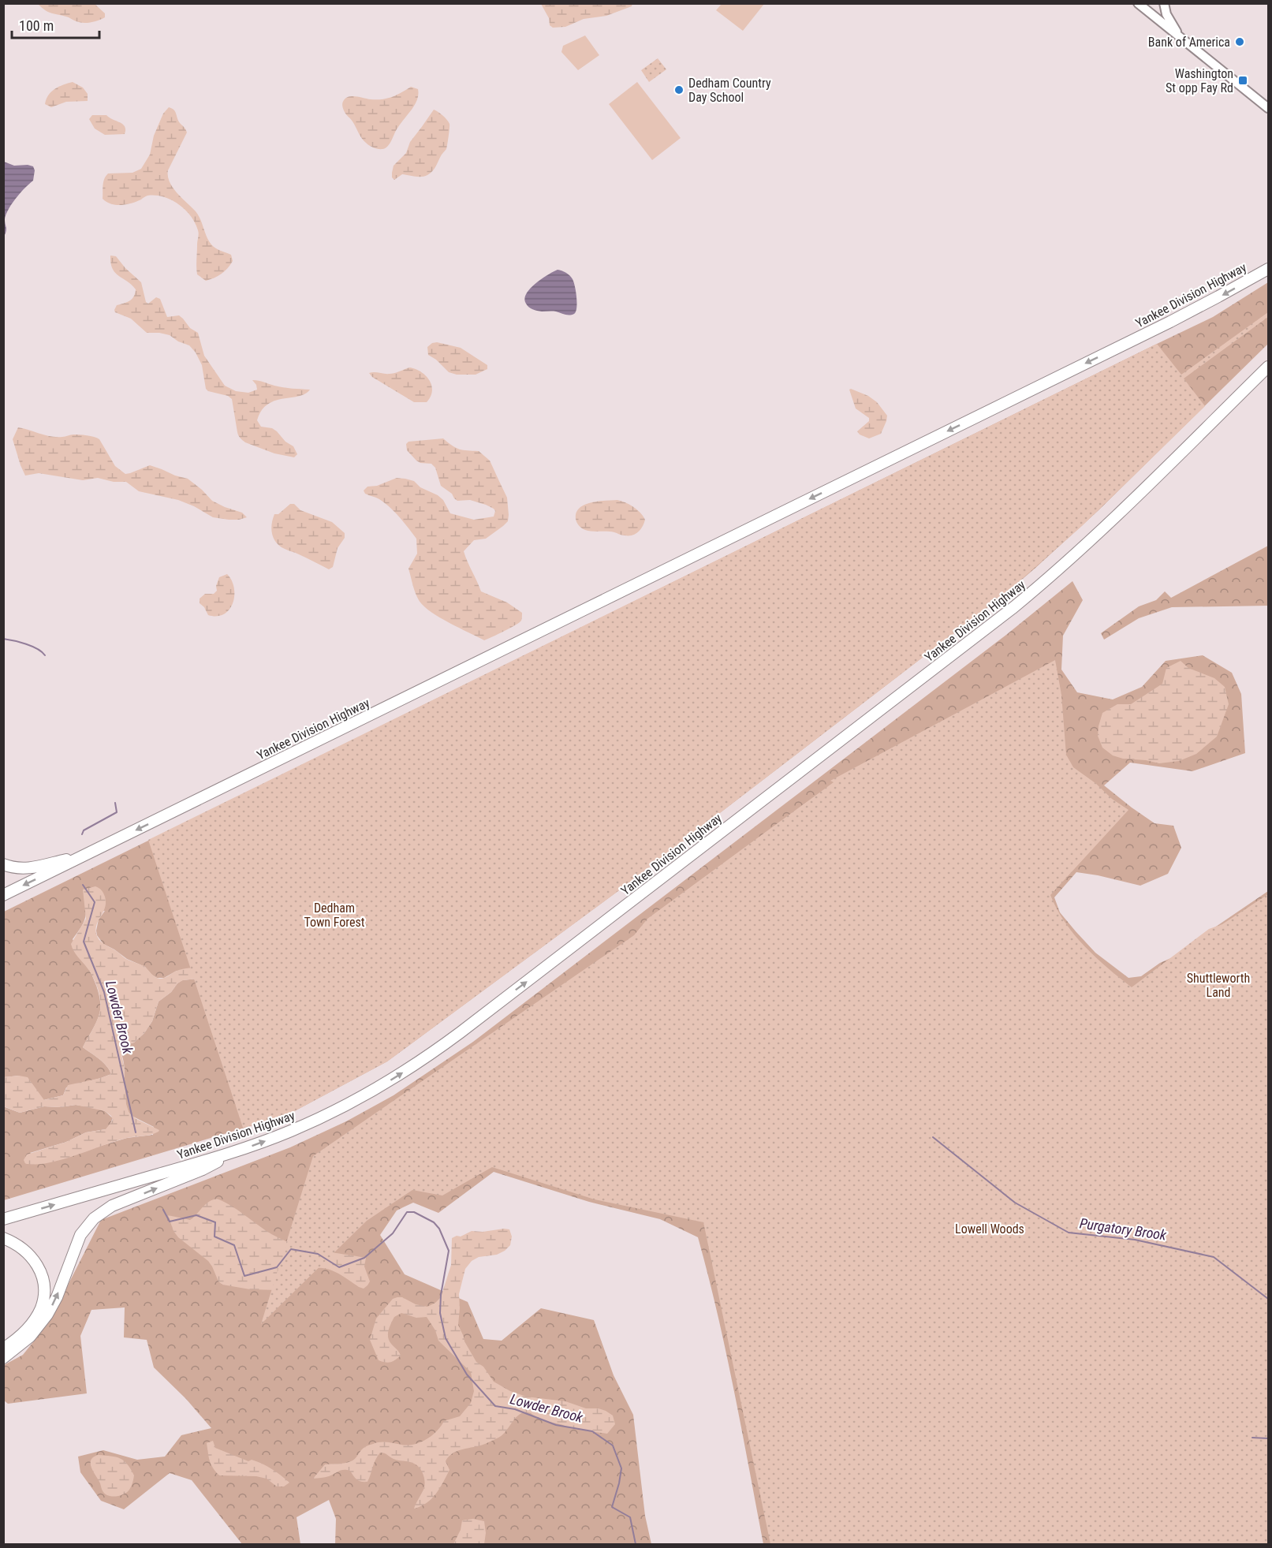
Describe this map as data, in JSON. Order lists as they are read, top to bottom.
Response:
{
  "streets": {
    "highway": ["Yankee Division Highway"]
  },
  "water": ["Lowder Brook", "Purgatory Brook"],
  "parks": ["Dedham Town Forest", "Shuttleworth Land", "Lowell Woods"],
  "places": {
    "other": ["Bank of America", "Dedham Country Day School"],
    "transit": ["Washington St opp Fay Rd"]
  },
  "scale_bar": "100 m"
}
